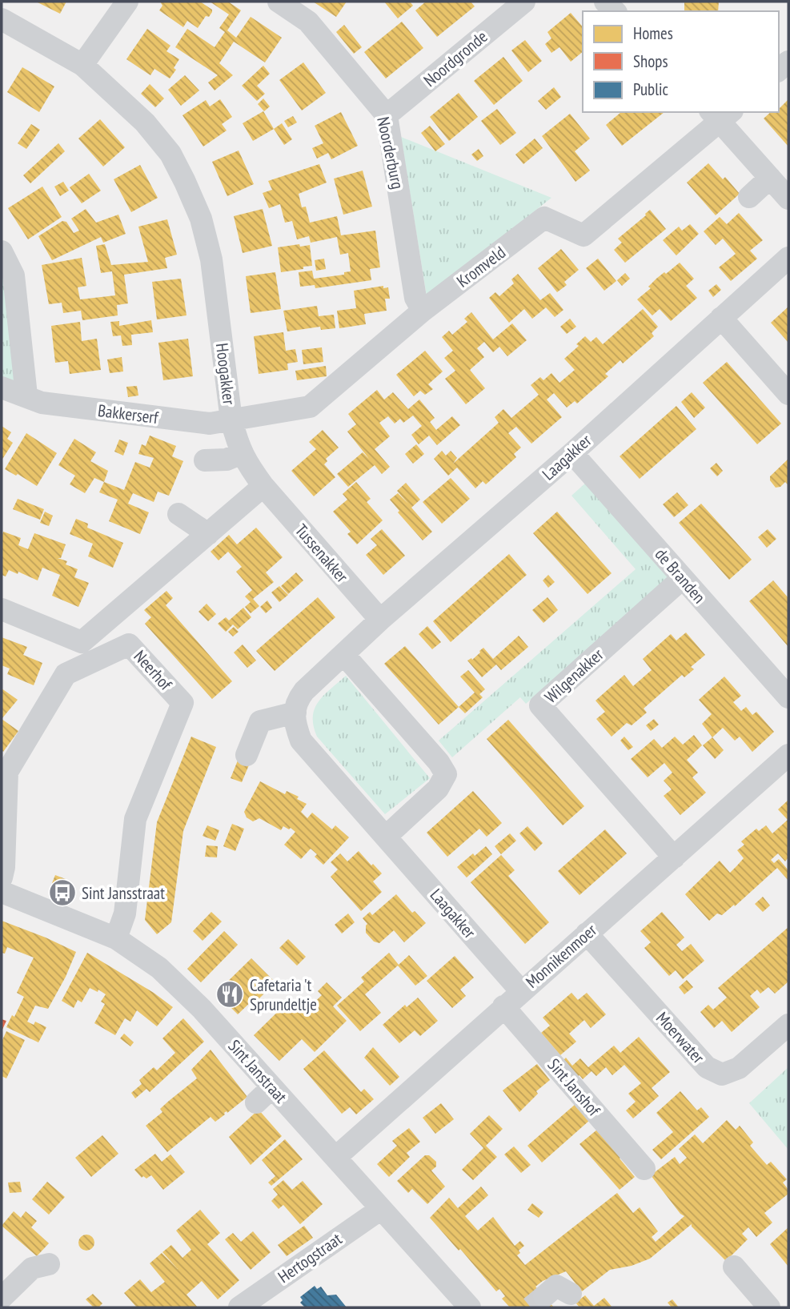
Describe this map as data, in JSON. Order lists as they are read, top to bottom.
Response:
{
  "streets": {
    "street": [
      "Noordgronde",
      "Noorderburg",
      "Kromveld",
      "Hoogakker",
      "Bakkerserf",
      "Laagakker",
      "Tussenakker",
      "de Branden",
      "Neerhof",
      "Wilgenakker",
      "Monnikenmoer",
      "Moerwater",
      "Sint Janstraat",
      "Sint Janshof",
      "Hertogstraat"
    ]
  },
  "crossings": [
    ["Noordgronde", "Noorderburg"],
    ["Noorderburg", "Kromveld"],
    ["Kromveld", "Hoogakker"],
    ["Kromveld", "Bakkerserf"],
    ["Hoogakker", "Bakkerserf"],
    ["Hoogakker", "Tussenakker"],
    ["Laagakker", "Tussenakker"],
    ["Laagakker", "de Branden"],
    ["Laagakker", "Monnikenmoer"],
    ["de Branden", "Wilgenakker"],
    ["Neerhof", "Sint Janstraat"],
    ["Wilgenakker", "Monnikenmoer"],
    ["Monnikenmoer", "Moerwater"],
    ["Monnikenmoer", "Sint Janstraat"],
    ["Monnikenmoer", "Sint Janshof"],
    ["Sint Janstraat", "Hertogstraat"]
  ],
  "places": {
    "bus stop": ["Sint Jansstraat"],
    "restaurant": ["Cafetaria 't Sprundeltje"]
  },
  "legend": ["Homes", "Shops", "Public"]
}
